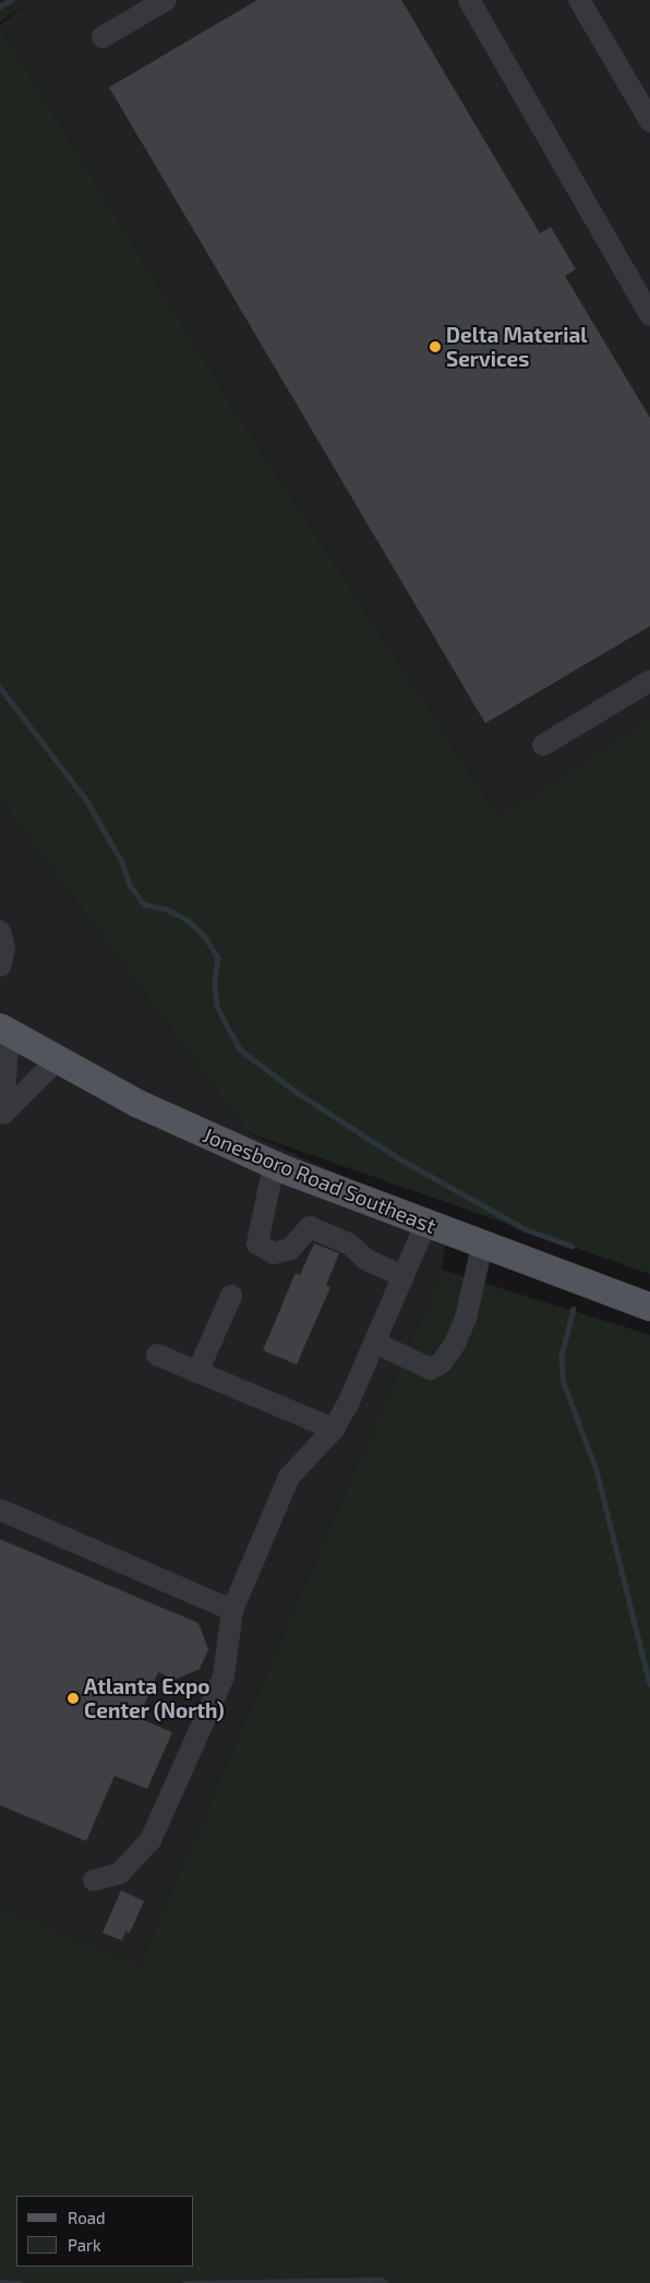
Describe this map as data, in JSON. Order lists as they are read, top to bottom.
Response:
{
  "streets": {
    "main road": ["Jonesboro Road Southeast"]
  },
  "places": ["Delta Material Services", "Atlanta Expo Center (North)"],
  "legend": ["Road", "Park"]
}
